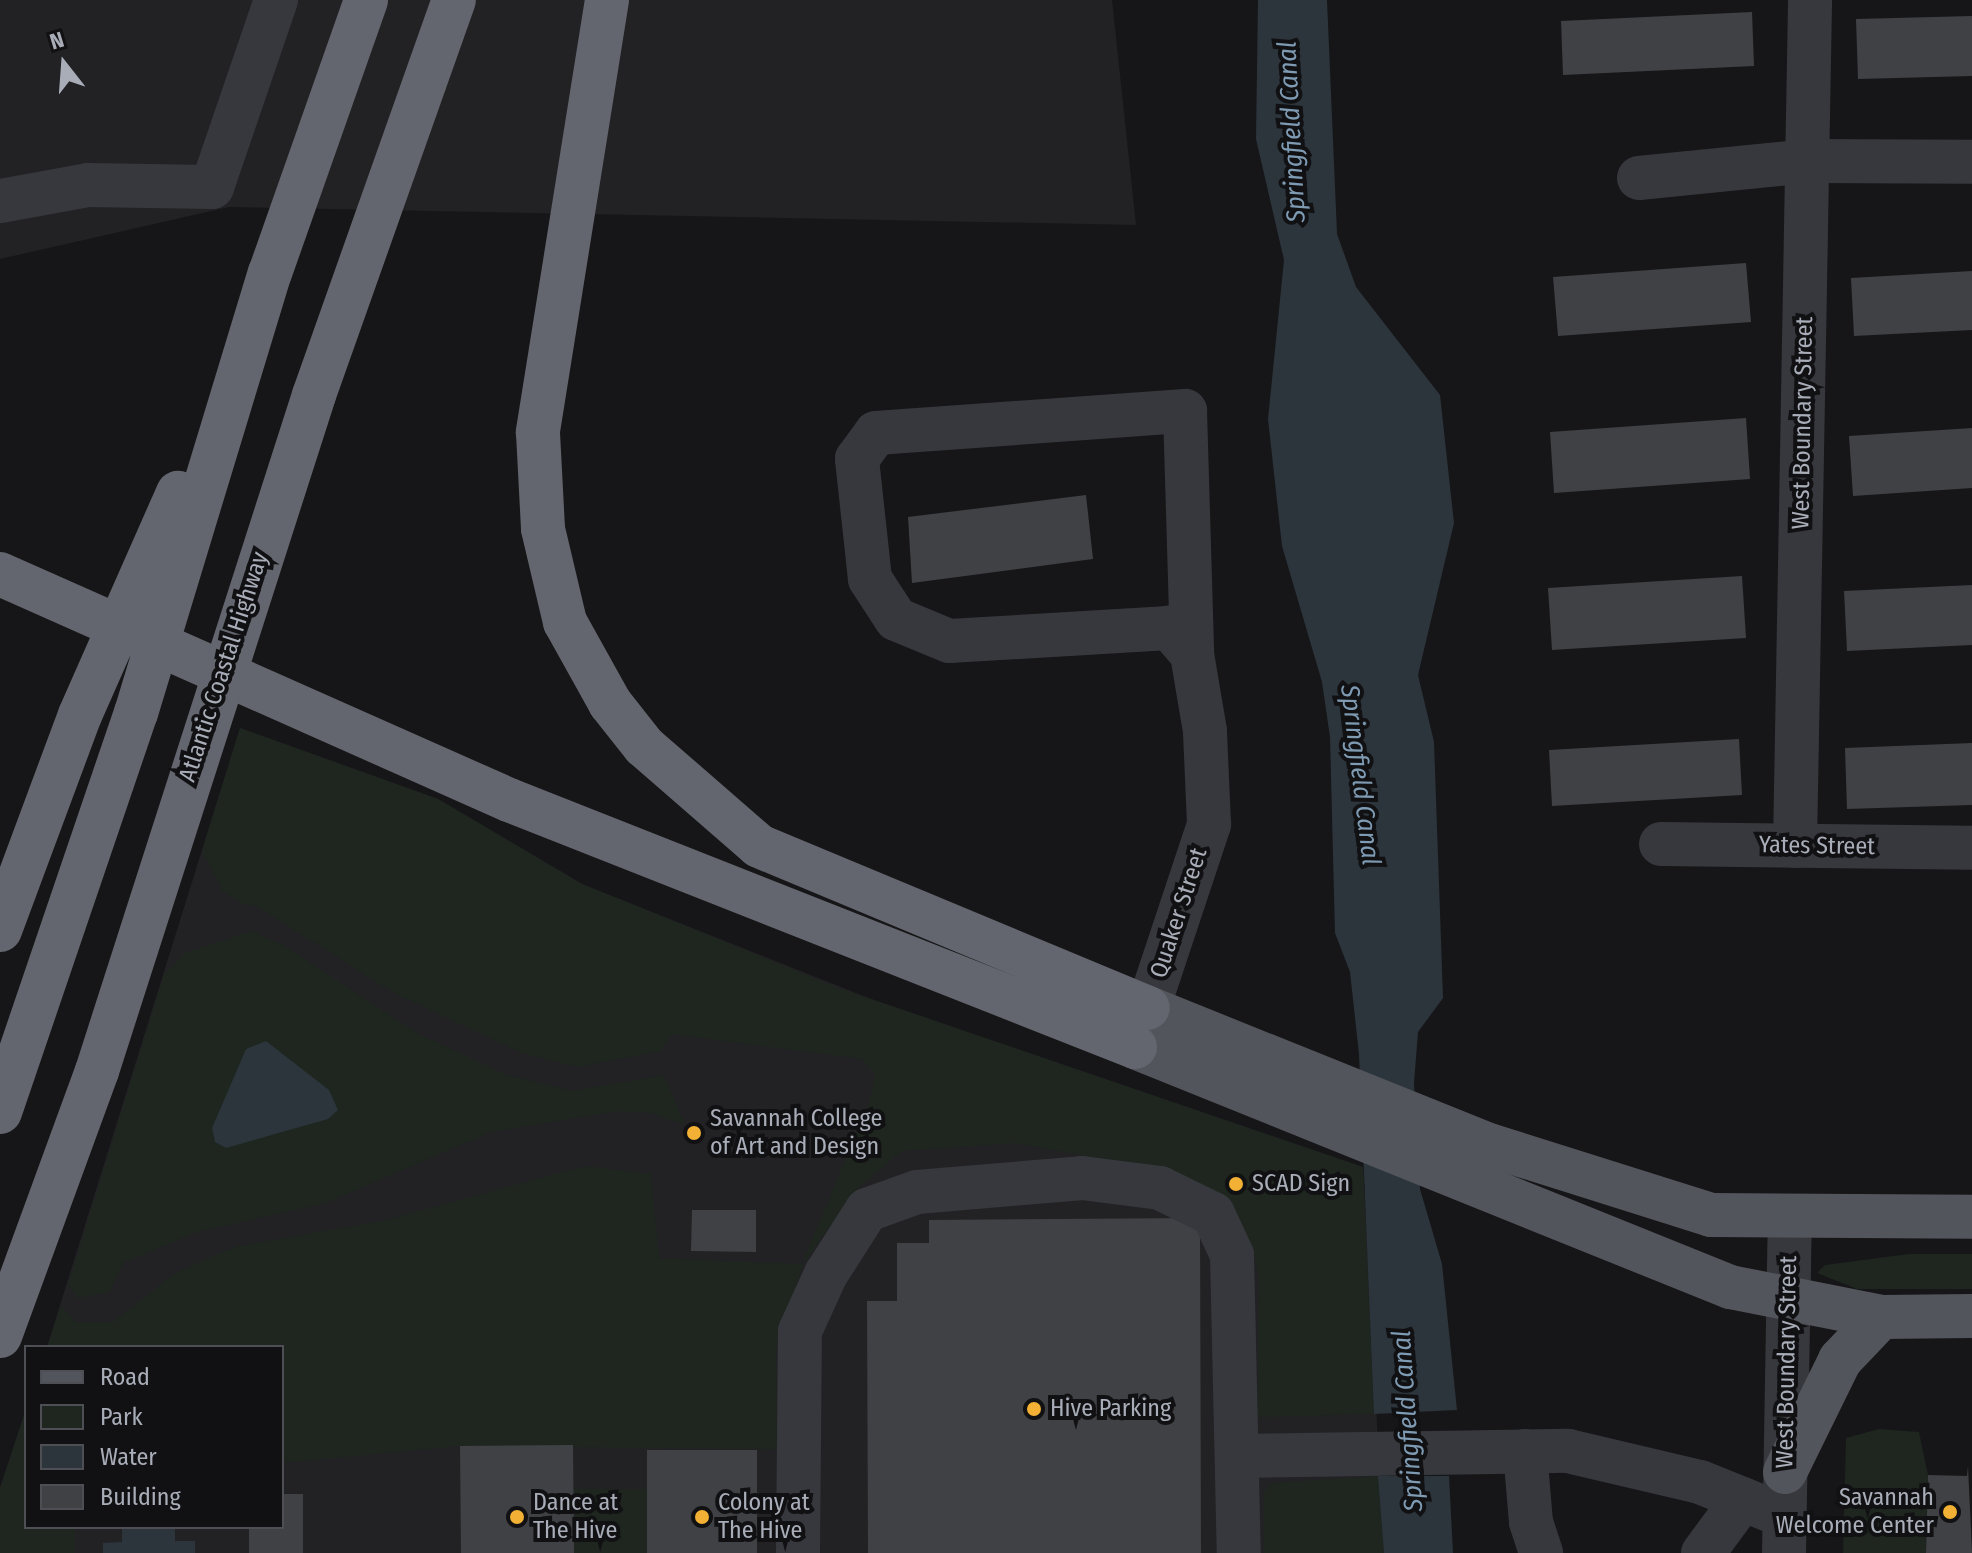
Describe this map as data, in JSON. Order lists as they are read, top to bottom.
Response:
{
  "streets": {
    "highway": ["Atlantic Coastal Highway"],
    "street": ["West Boundary Street", "Yates Street", "Quaker Street"]
  },
  "crossings": [
    ["West Boundary Street", "Yates Street"]
  ],
  "water": ["Springfield Canal"],
  "places": [
    "Savannah College of Art and Design",
    "SCAD Sign",
    "Hive Parking",
    "Savannah Welcome Center",
    "Dance at The Hive",
    "Colony at The Hive"
  ],
  "legend": [
    "Road",
    "Park",
    "Water",
    "Building"
  ],
  "north": "top"
}
